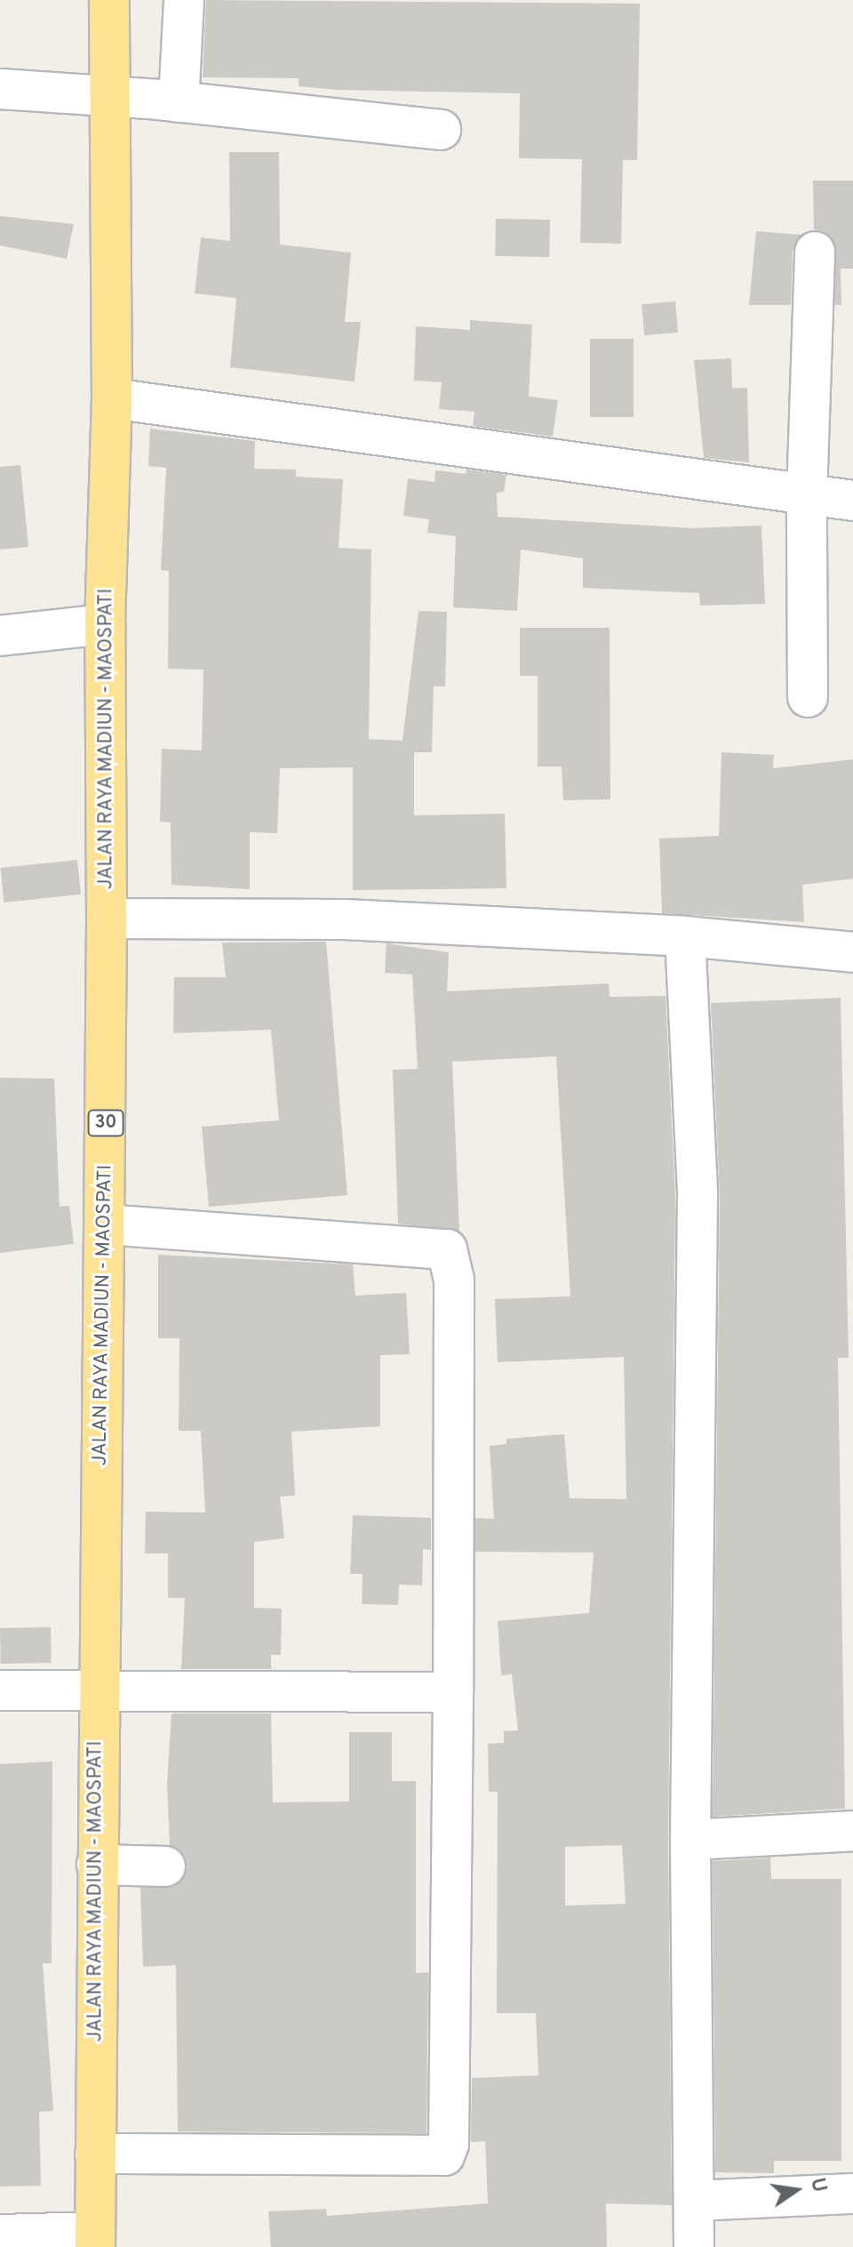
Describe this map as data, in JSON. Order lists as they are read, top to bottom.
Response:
{
  "streets": {
    "highway": ["JALAN RAYA MADIUN - MAOSPATI", "30"]
  },
  "north": "right"
}
